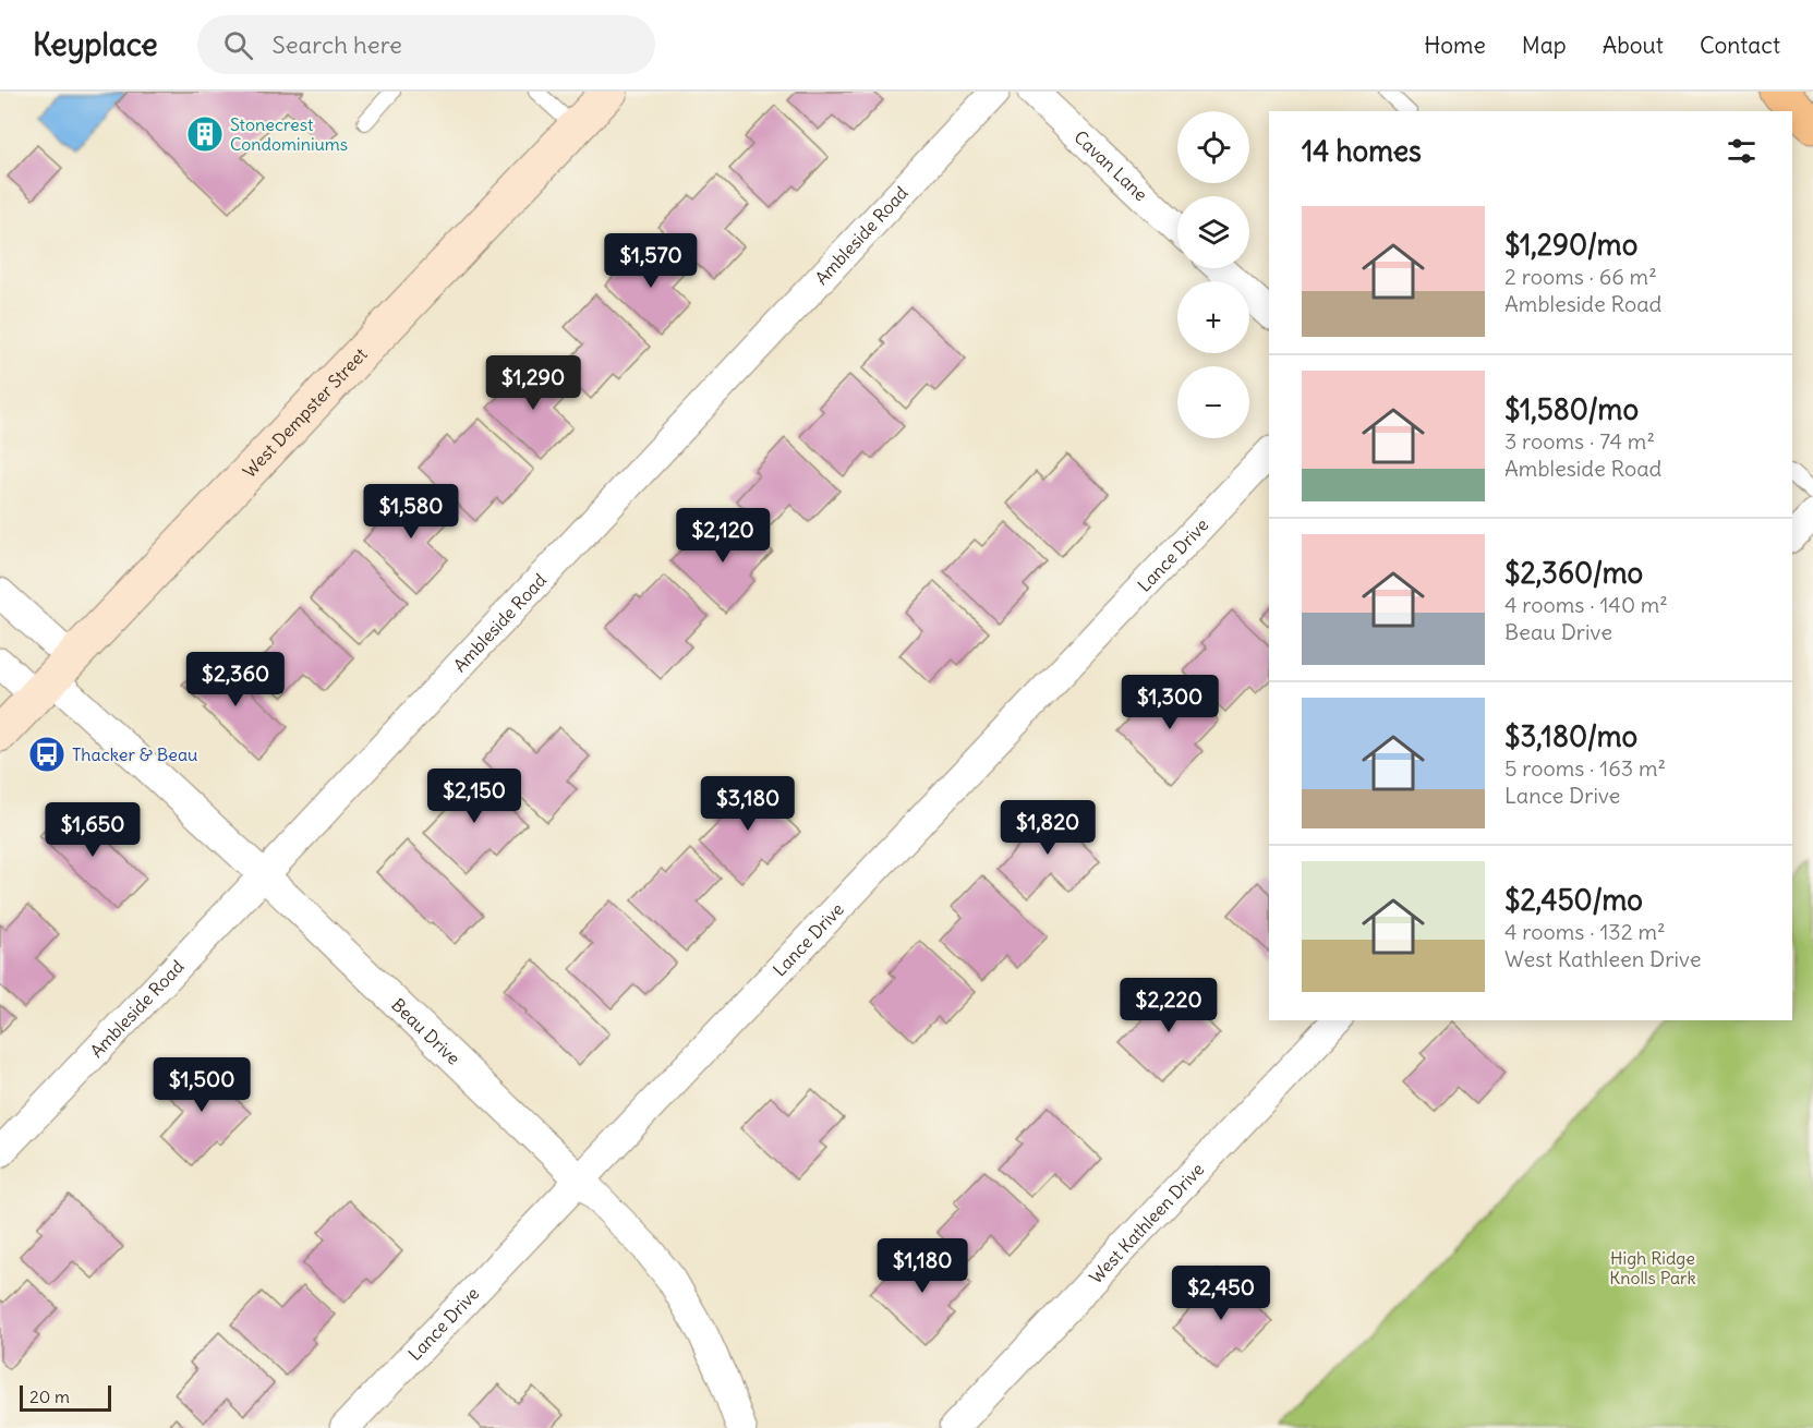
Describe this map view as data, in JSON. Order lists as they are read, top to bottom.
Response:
{
  "streets": {
    "main road": ["West Dempster Street"],
    "street": [
      "Cavan Lane",
      "Ambleside Road",
      "Lance Drive",
      "Beau Drive",
      "West Kathleen Drive"
    ]
  },
  "crossings": [
    ["Ambleside Road", "Beau Drive"],
    ["West Dempster Street", "Beau Drive"],
    ["Lance Drive", "Beau Drive"]
  ],
  "parks": ["High Ridge Knolls Park"],
  "places": {
    "building": ["Stonecrest Condominiums"],
    "bus stop": ["Thacker & Beau"]
  },
  "scale_bar": "20 m",
  "page": {
    "header": "Keyplace",
    "search": "Search here",
    "nav": [
      "Home",
      "Map",
      "About",
      "Contact"
    ],
    "map_buttons": ["+", "−"],
    "heading": "14 homes",
    "list": [
      {
        "name": "$1,290/mo",
        "note": "2 rooms · 66 m² · Ambleside Road"
      },
      {
        "name": "$1,580/mo",
        "note": "3 rooms · 74 m² · Ambleside Road"
      },
      {
        "name": "$2,360/mo",
        "note": "4 rooms · 140 m² · Beau Drive"
      },
      {
        "name": "$3,180/mo",
        "note": "5 rooms · 163 m² · Lance Drive"
      },
      {
        "name": "$2,450/mo",
        "note": "4 rooms · 132 m² · West Kathleen Drive"
      }
    ],
    "price": [
      "$1,570",
      "$1,290",
      "$1,580",
      "$2,120",
      "$2,360",
      "$1,300",
      "$2,150",
      "$3,180",
      "$1,820",
      "$1,650",
      "$2,220",
      "$1,500",
      "$1,180",
      "$2,450"
    ],
    "scale": "20 m"
  }
}
